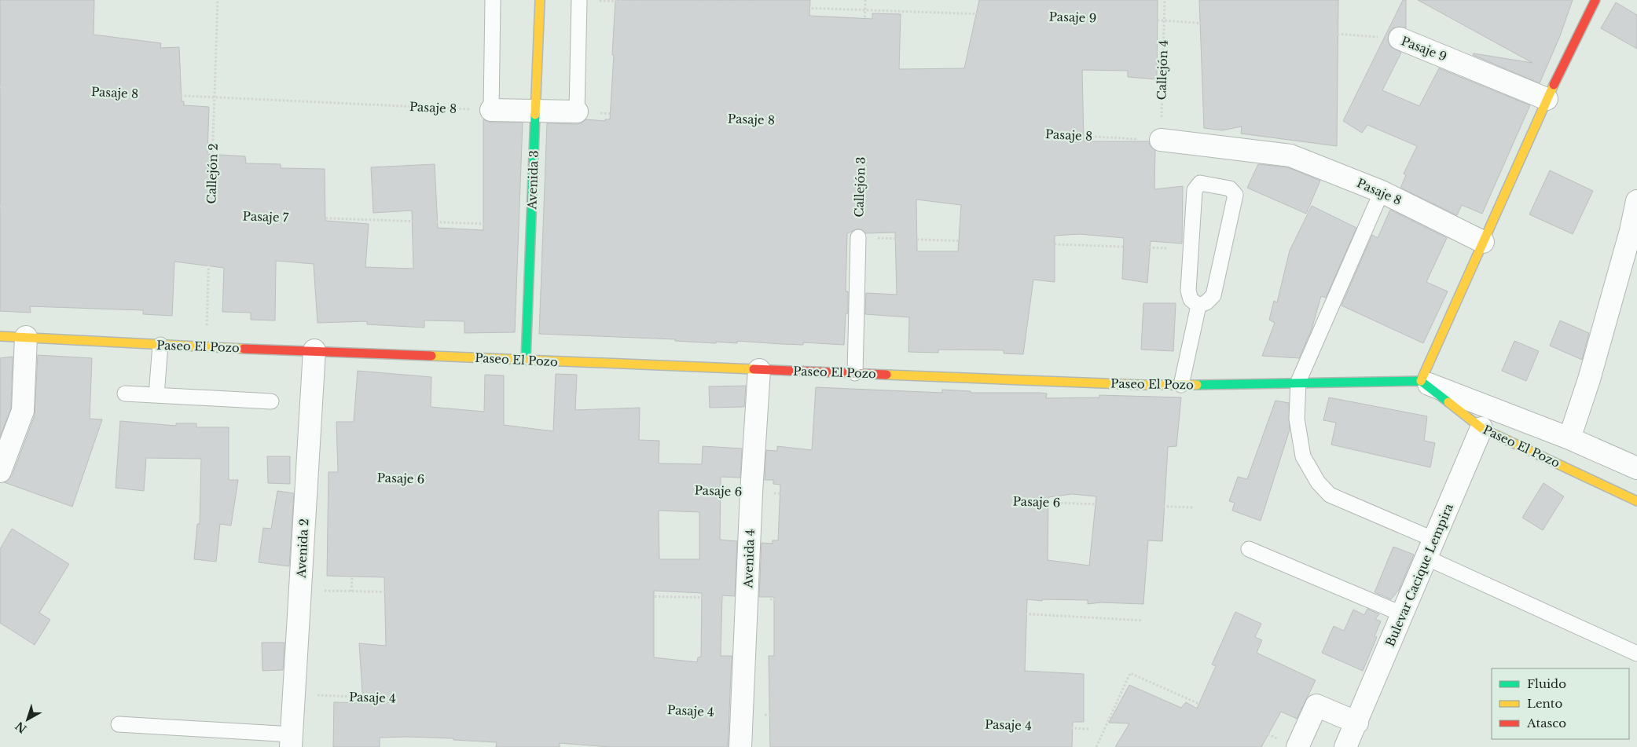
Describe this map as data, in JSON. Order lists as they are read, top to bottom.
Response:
{
  "streets": {
    "street": [
      "Pasaje 9",
      "Pasaje 8",
      "Avenida 3",
      "Paseo El Pozo",
      "Avenida 2",
      "Avenida 4",
      "Bulevar Cacique Lempira"
    ],
    "path": [
      "Callejón 4",
      "Callejón 2",
      "Callejón 3",
      "Pasaje 7",
      "Pasaje 6",
      "Pasaje 4"
    ]
  },
  "crossings": [
    ["Pasaje 9", "Callejón 4"],
    ["Pasaje 9", "Callejón 3"],
    ["Callejón 4", "Pasaje 8"],
    ["Pasaje 8", "Callejón 2"],
    ["Pasaje 8", "Callejón 3"],
    ["Callejón 2", "Pasaje 7"],
    ["Callejón 2", "Paseo El Pozo"],
    ["Avenida 3", "Pasaje 7"],
    ["Avenida 3", "Paseo El Pozo"],
    ["Paseo El Pozo", "Avenida 2"],
    ["Paseo El Pozo", "Avenida 4"],
    ["Paseo El Pozo", "Bulevar Cacique Lempira"],
    ["Pasaje 6", "Avenida 4"],
    ["Avenida 2", "Pasaje 4"],
    ["Avenida 4", "Pasaje 4"]
  ],
  "legend": ["Fluido", "Lento", "Atasco"],
  "north": "bottom left"
}
